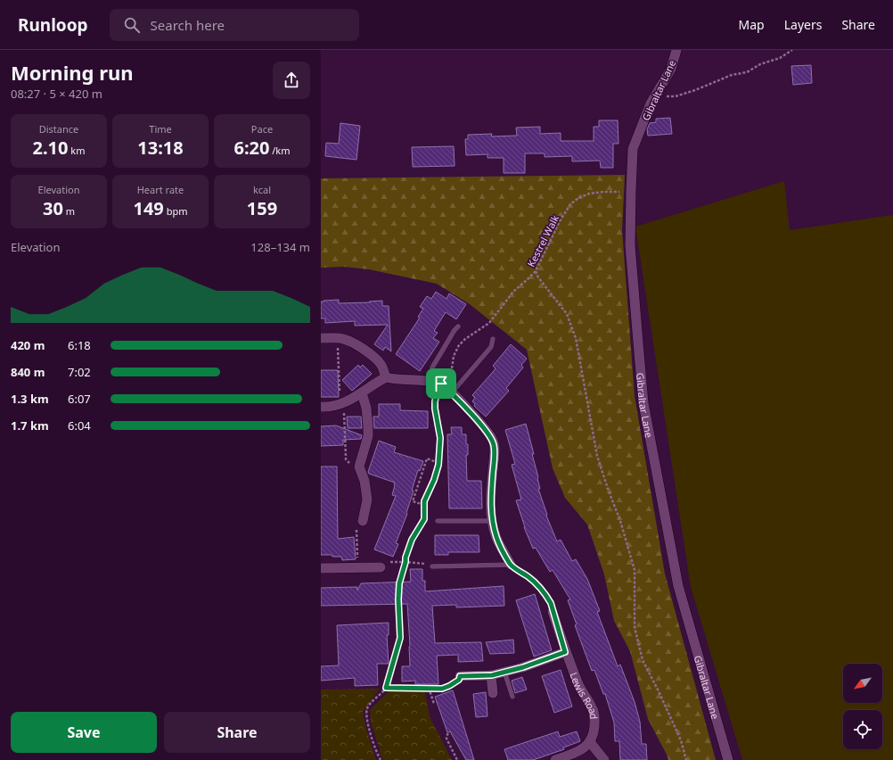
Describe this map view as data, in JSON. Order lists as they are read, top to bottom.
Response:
{
  "streets": {
    "street": ["Gibraltar Lane", "Lewis Road"],
    "path": ["Kestrel Walk"]
  },
  "crossings": [
    ["Gibraltar Lane", "Kestrel Walk"]
  ],
  "north": "bottom left",
  "page": {
    "header": "Runloop",
    "search": "Search here",
    "nav": ["Map", "Layers", "Share"],
    "heading": ["Morning run", "08:27 · 5 × 420 m"],
    "stats": [
      ["Distance", "2.10 km"],
      ["Time", "13:18"],
      ["Pace", "6:20 /km"],
      ["Elevation", "30 m"],
      ["Heart rate", "149 bpm"],
      ["kcal", "159"]
    ],
    "chart": ["Elevation", "128–134 m"],
    "list": [
      {
        "name": "420 m",
        "note": "6:18"
      },
      {
        "name": "840 m",
        "note": "7:02"
      },
      {
        "name": "1.3 km",
        "note": "6:07"
      },
      {
        "name": "1.7 km",
        "note": "6:04"
      }
    ],
    "buttons": ["Save", "Share"]
  }
}
